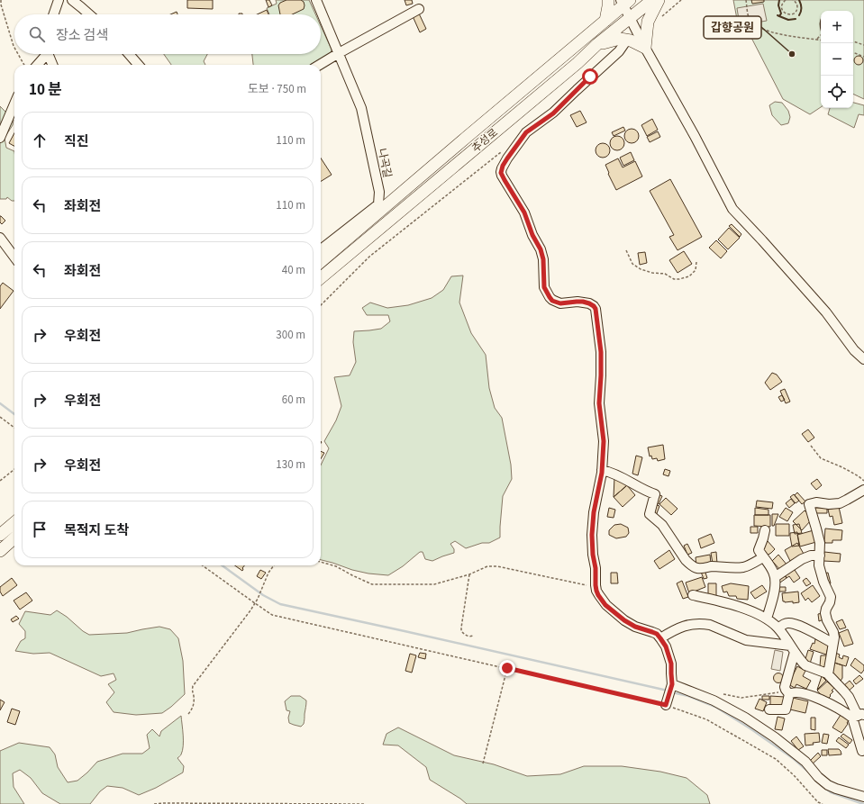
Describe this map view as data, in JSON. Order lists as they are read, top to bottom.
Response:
{
  "streets": {
    "main road": ["추성로"],
    "street": ["나곡길"]
  },
  "places": ["갑향공원"],
  "page": {
    "map_buttons": ["+", "−"],
    "search": "장소 검색",
    "heading": ["10 분", "도보 · 750 m"],
    "list": [
      ["직진", "110 m"],
      ["좌회전", "110 m"],
      ["좌회전", "40 m"],
      ["우회전", "300 m"],
      ["우회전", "60 m"],
      ["우회전", "130 m"],
      "목적지 도착"
    ]
  }
}
